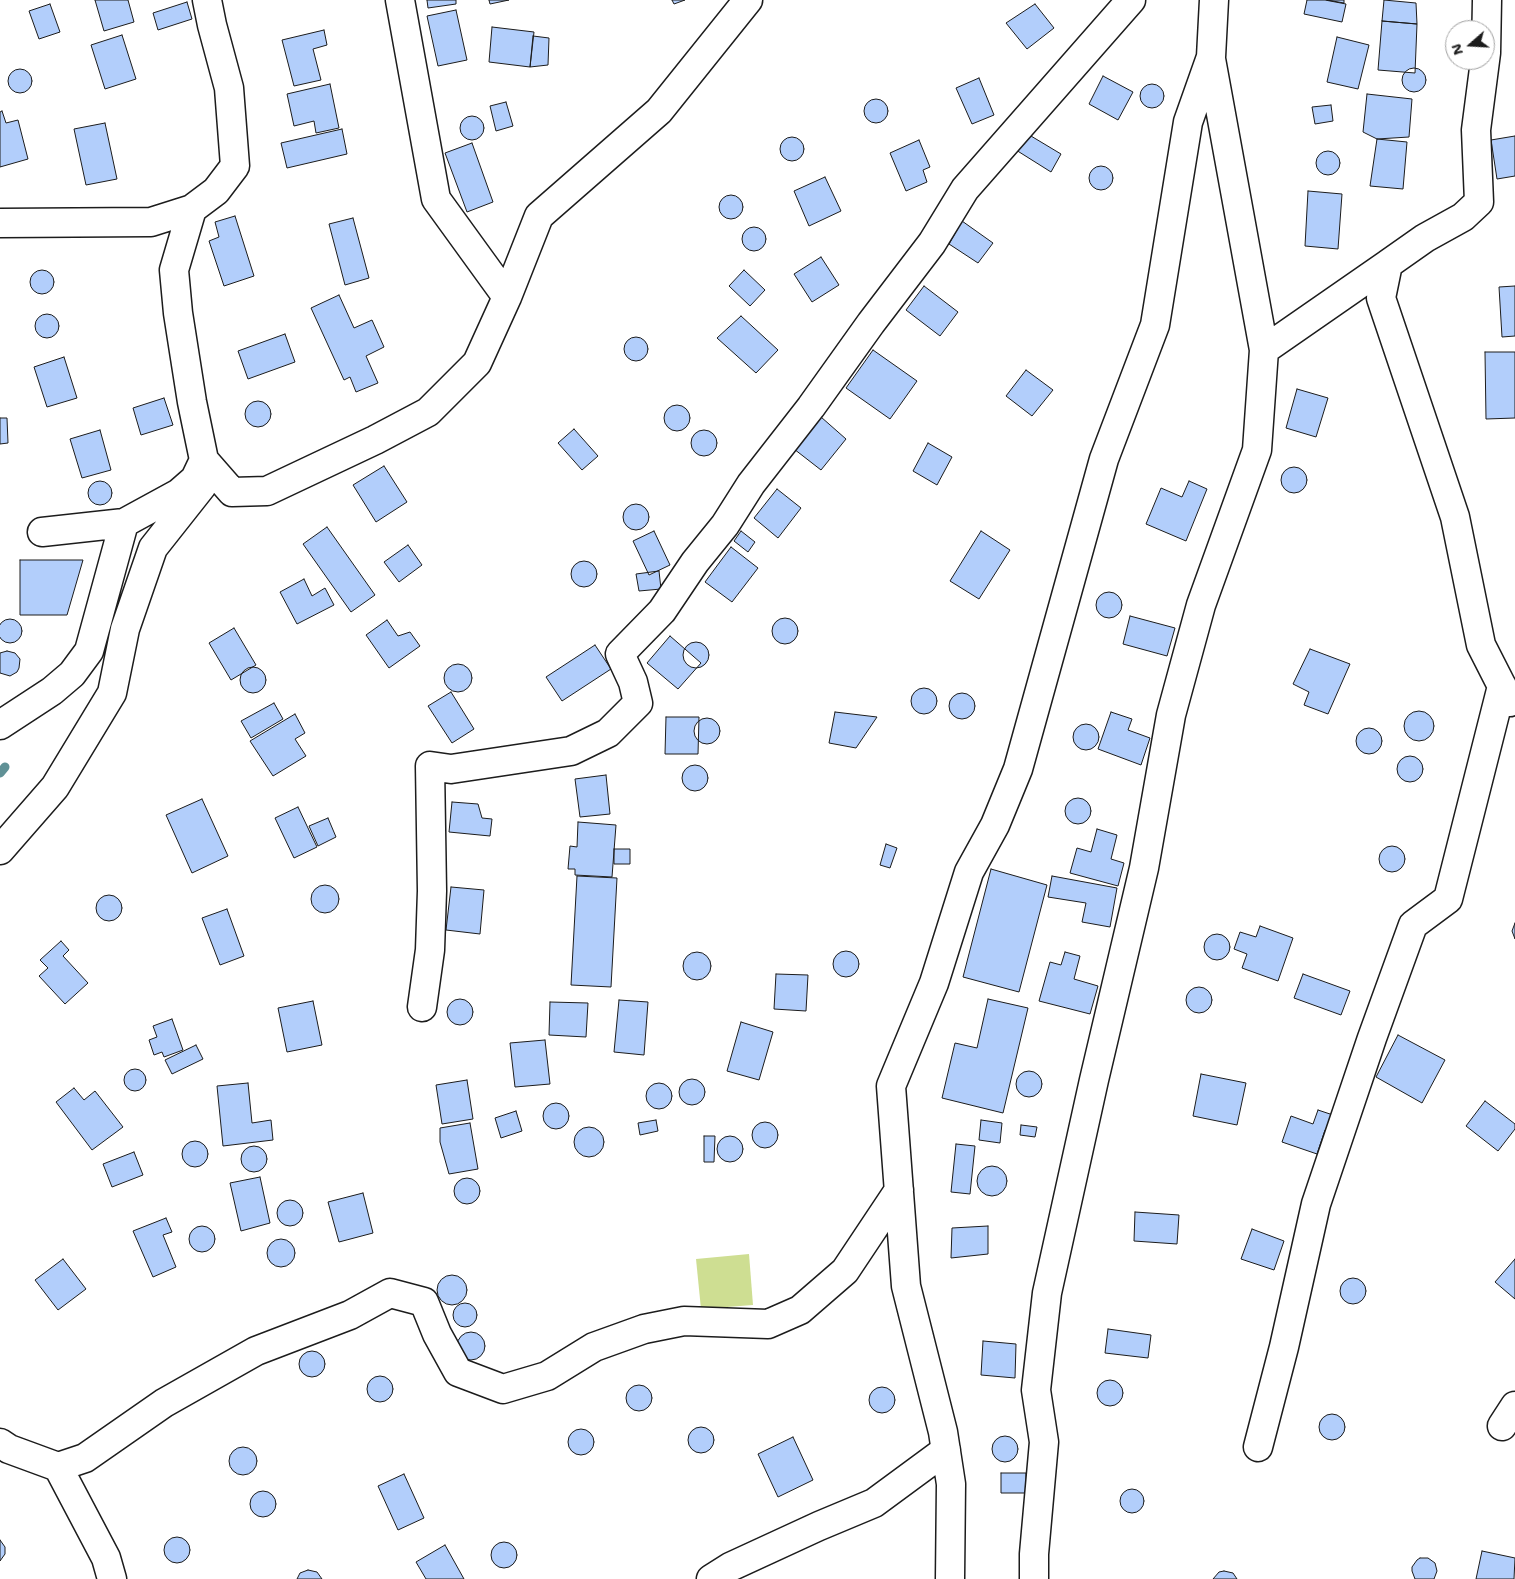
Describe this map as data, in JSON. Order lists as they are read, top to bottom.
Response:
{
  "north": "left"
}
